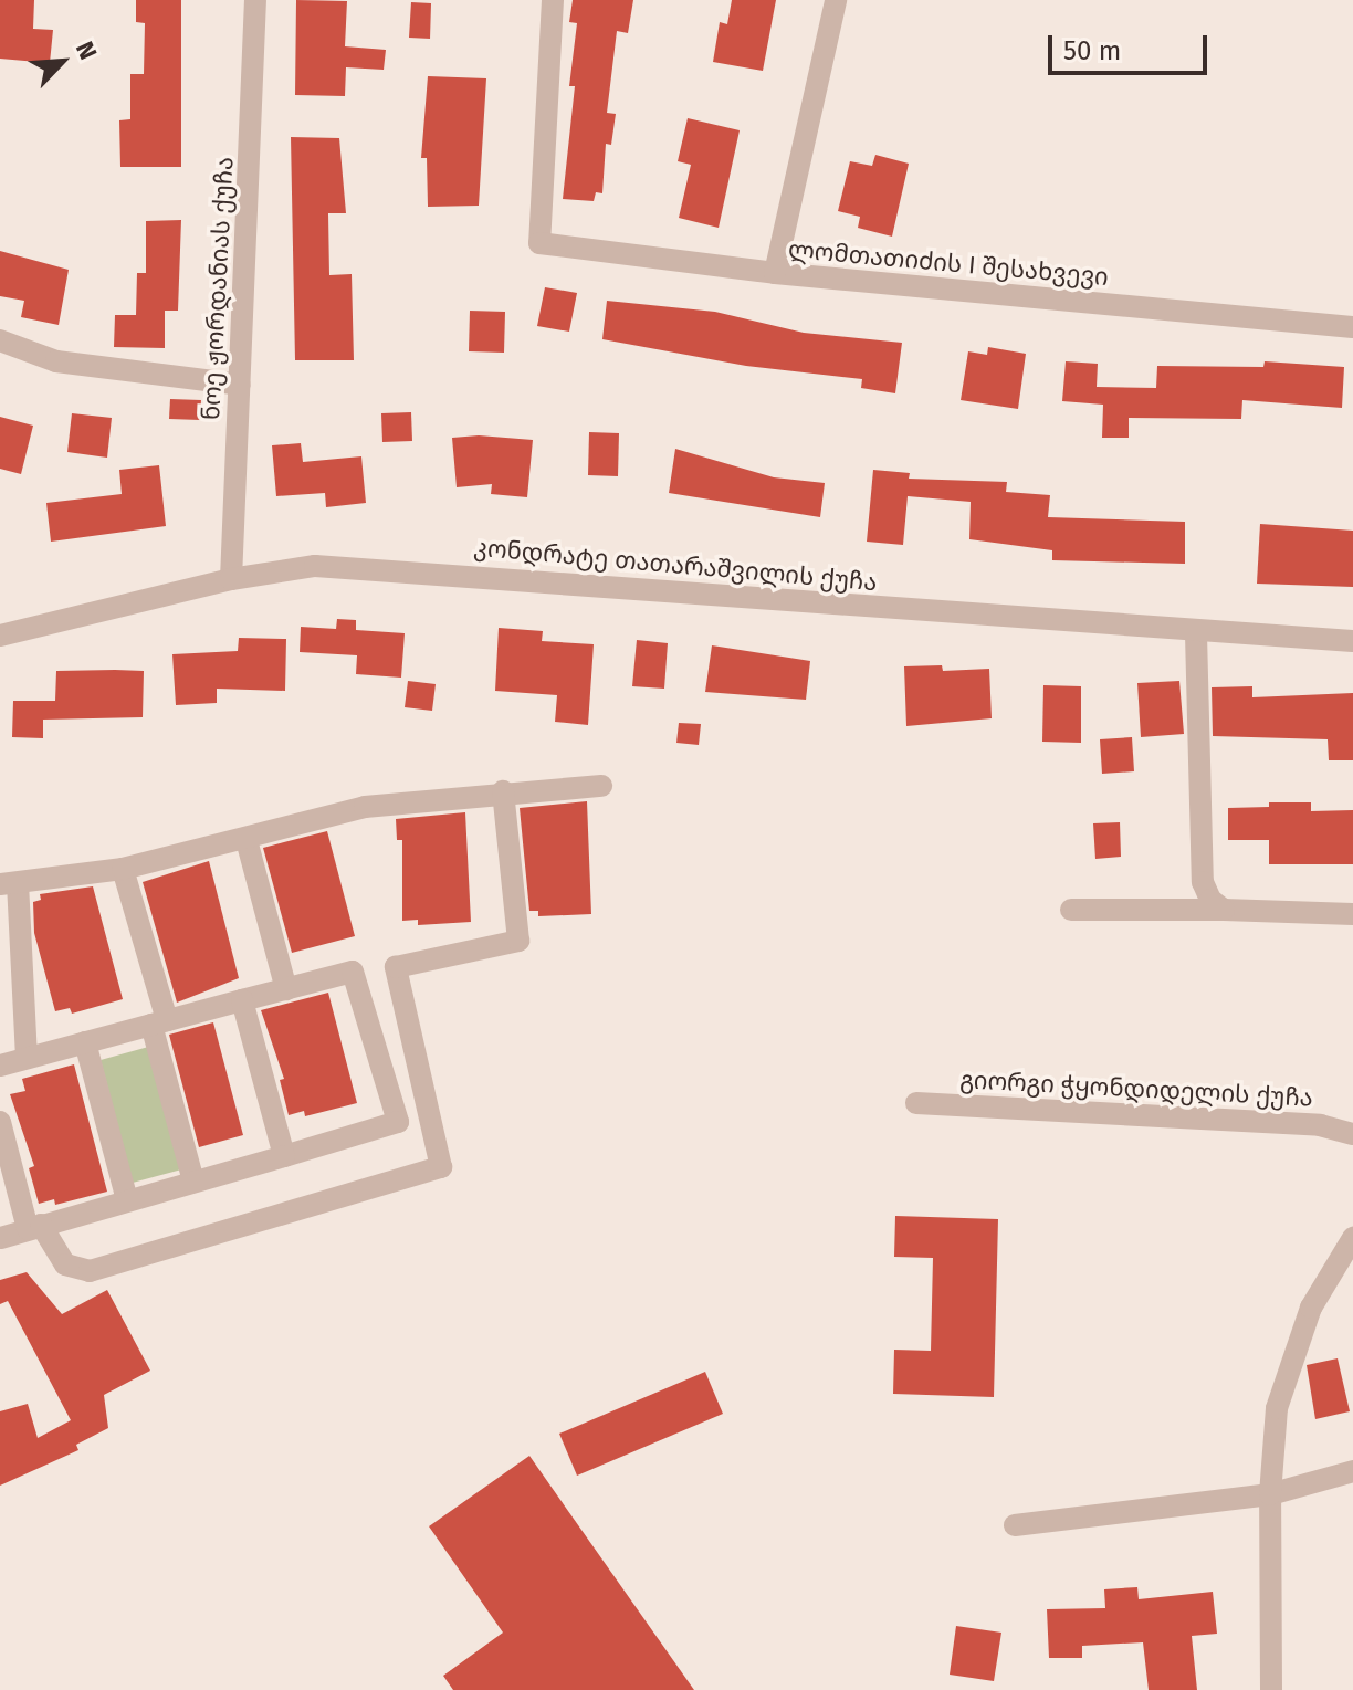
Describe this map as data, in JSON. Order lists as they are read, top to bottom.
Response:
{
  "streets": {
    "street": [
      "ლომთათიძის I შესახვევი",
      "ნოე ჟორდანიას ქუჩა",
      "კონდრატე თათარაშვილის ქუჩა",
      "გიორგი ჭყონდიდელის ქუჩა"
    ]
  },
  "crossings": [
    ["ნოე ჟორდანიას ქუჩა", "კონდრატე თათარაშვილის ქუჩა"]
  ],
  "scale_bar": "50 m",
  "north": "top right"
}
